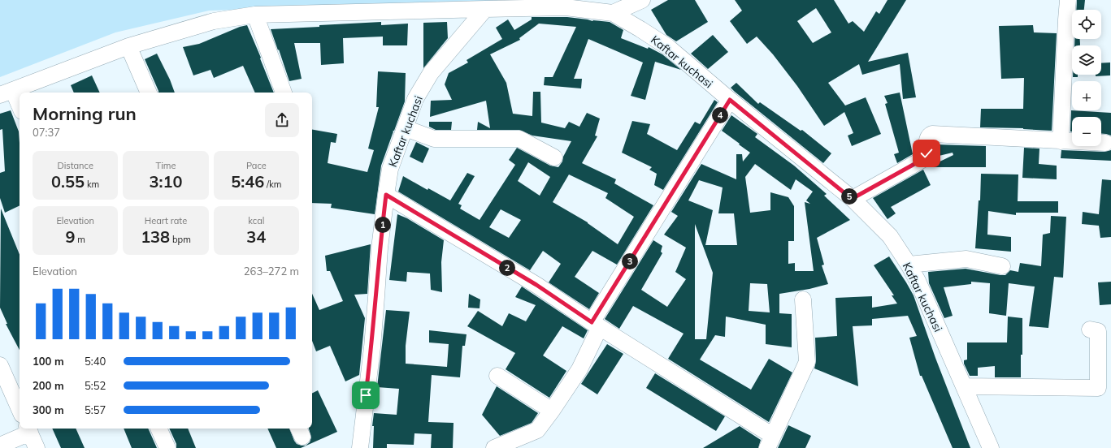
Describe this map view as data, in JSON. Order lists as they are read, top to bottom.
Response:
{
  "streets": {
    "street": ["Kaftar kuchasi"]
  },
  "page": {
    "map_buttons": ["+", "−"],
    "heading": ["Morning run", "07:37"],
    "pins": [
      "4",
      "5",
      "1",
      "3",
      "2"
    ],
    "stats": [
      ["Distance", "0.55 km"],
      ["Time", "3:10"],
      ["Pace", "5:46 /km"],
      ["Elevation", "9 m"],
      ["Heart rate", "138 bpm"],
      ["kcal", "34"]
    ],
    "chart": ["Elevation", "263–272 m"],
    "list": [
      {
        "name": "100 m",
        "note": "5:40"
      },
      {
        "name": "200 m",
        "note": "5:52"
      },
      {
        "name": "300 m",
        "note": "5:57"
      }
    ]
  }
}
